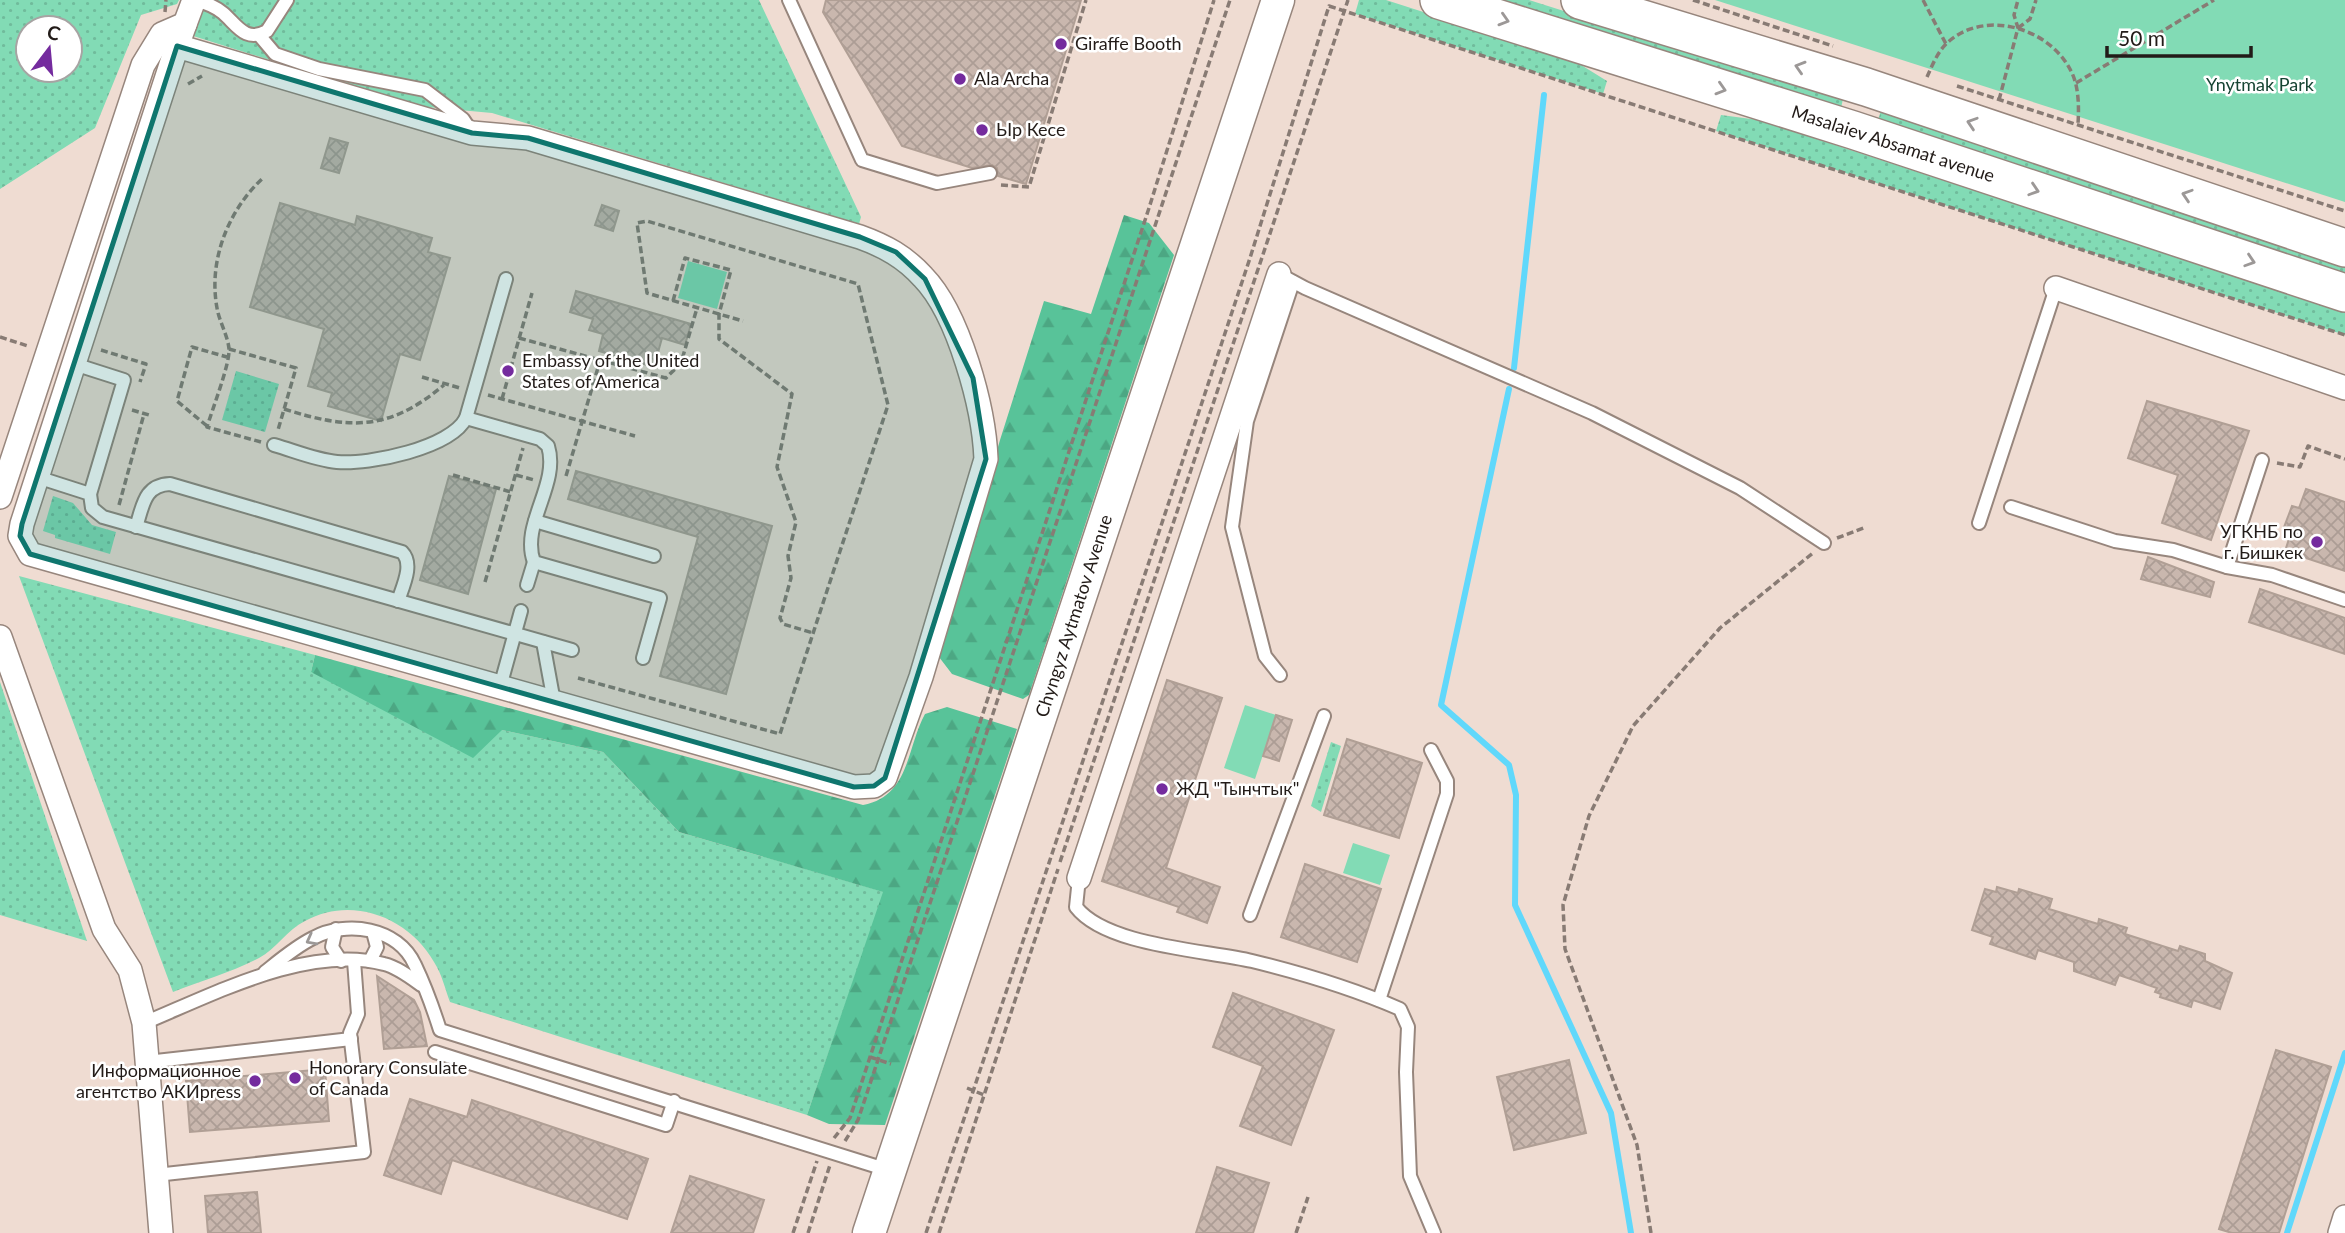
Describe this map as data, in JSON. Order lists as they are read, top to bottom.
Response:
{
  "streets": {
    "main road": ["Masalaiev Absamat avenue", "Chyngyz Aytmatov Avenue"]
  },
  "parks": ["Ynytmak Park"],
  "places": [
    "Giraffe Booth",
    "Ala Archa",
    "Ыр Кесе",
    "Embassy of the United States of America",
    "УГКНБ по г. Бишкек",
    "ЖД \"Тынчтык\"",
    "Honorary Consulate of Canada",
    "Информационное агентство АКИpress"
  ],
  "scale_bar": "50 m",
  "north": "top"
}
